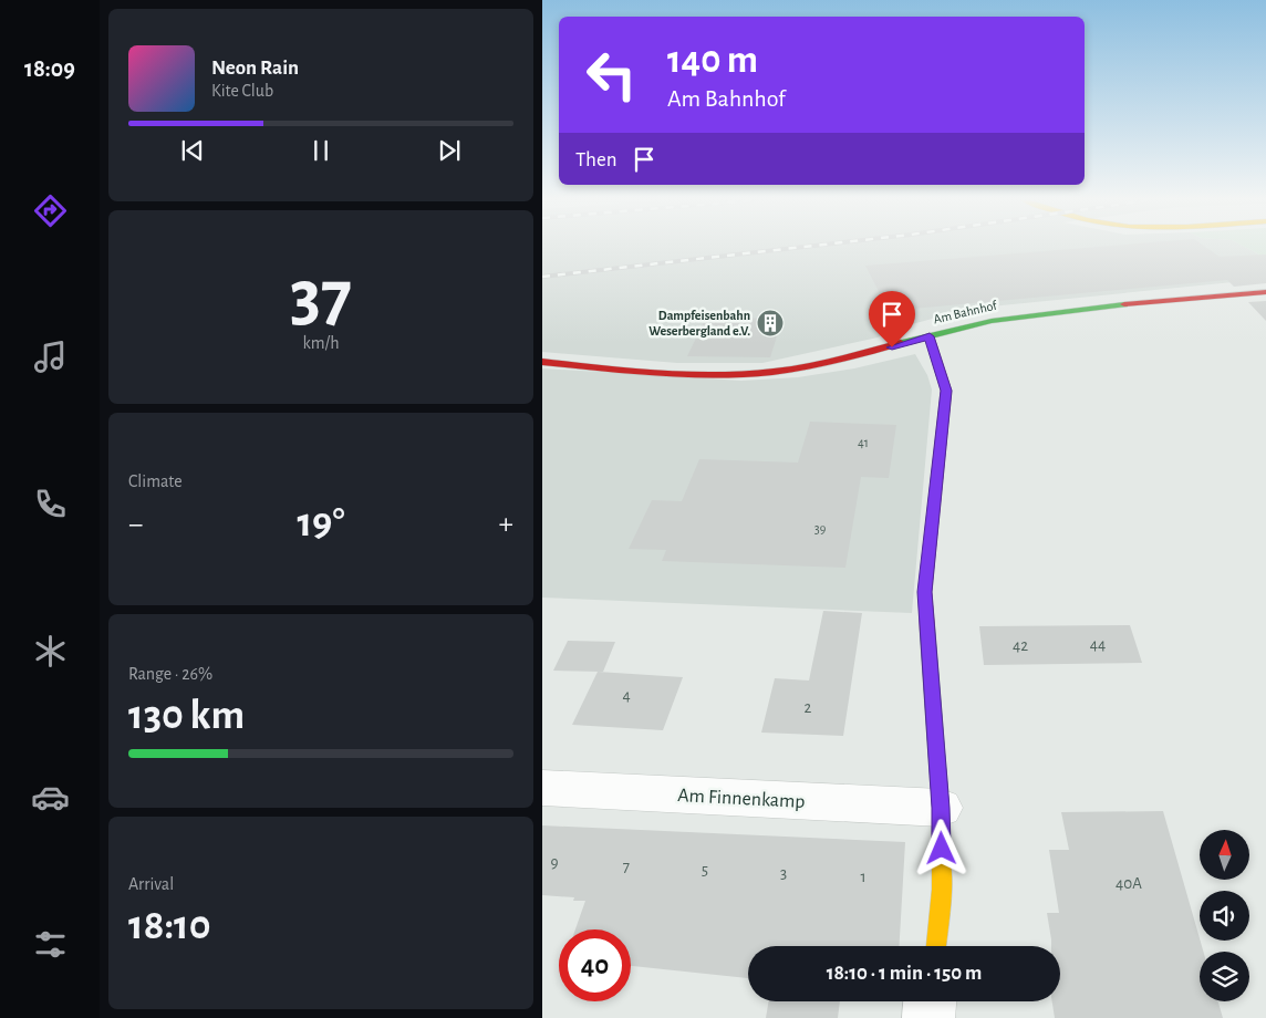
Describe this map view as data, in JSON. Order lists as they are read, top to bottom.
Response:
{
  "streets": {
    "street": ["Am Bahnhof", "Am Finnenkamp"]
  },
  "places": {
    "building": ["Dampfeisenbahn Weserbergland e.V."]
  },
  "house_numbers": [
    "41",
    "39",
    "44",
    "42",
    "4",
    "2",
    "9",
    "7",
    "5",
    "3",
    "1",
    "40A"
  ],
  "north": "top",
  "page": {
    "tabs": "18:09",
    "turn": ["140 m", "Am Bahnhof"],
    "song": ["Neon Rain", "Kite Club"],
    "then": "Then",
    "tile": [
      ["37", "km/h"],
      "Climate",
      ["Range · 26%", "130 km"],
      ["Arrival", "18:10"]
    ],
    "heat": ["−", "19°", "+"],
    "limit": "40",
    "trip": "18:10 · 1 min · 150 m"
  }
}
